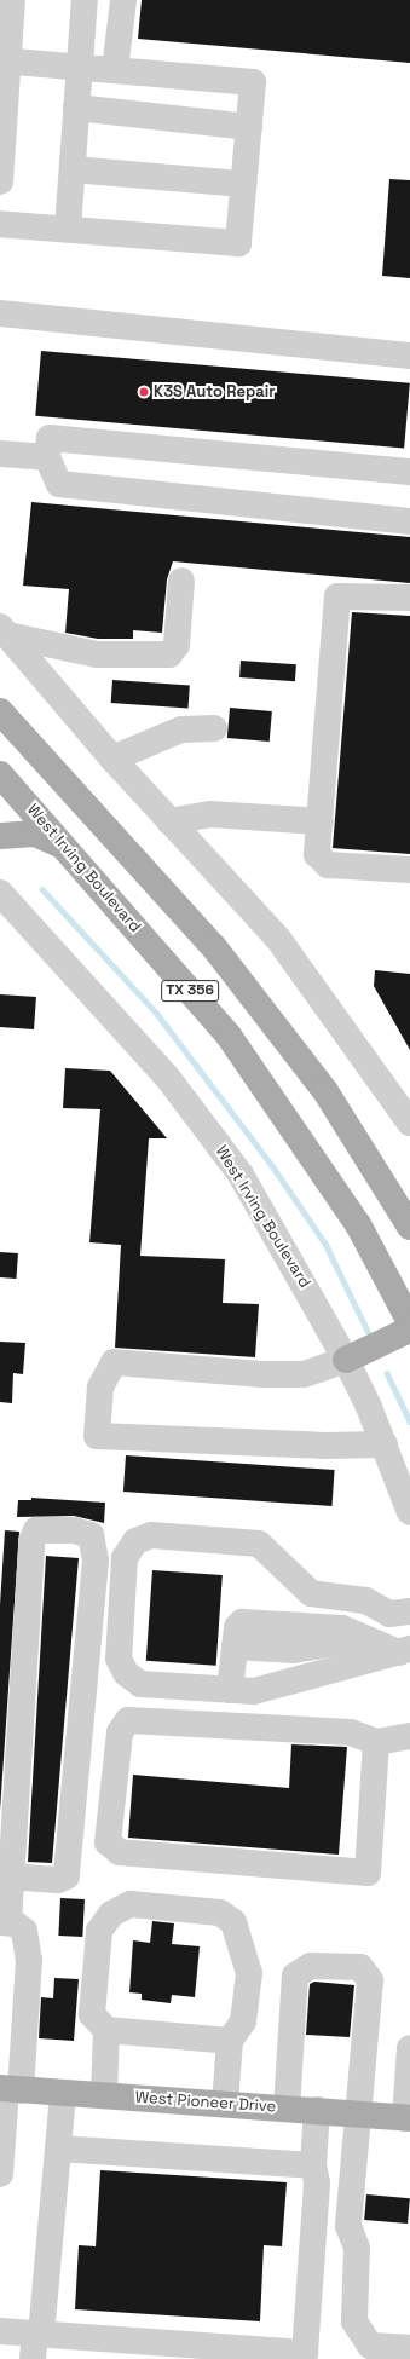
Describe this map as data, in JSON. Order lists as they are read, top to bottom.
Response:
{
  "streets": {
    "main road": ["West Irving Boulevard", "TX 356", "West Pioneer Drive"]
  },
  "places": ["K3S Auto Repair"]
}
